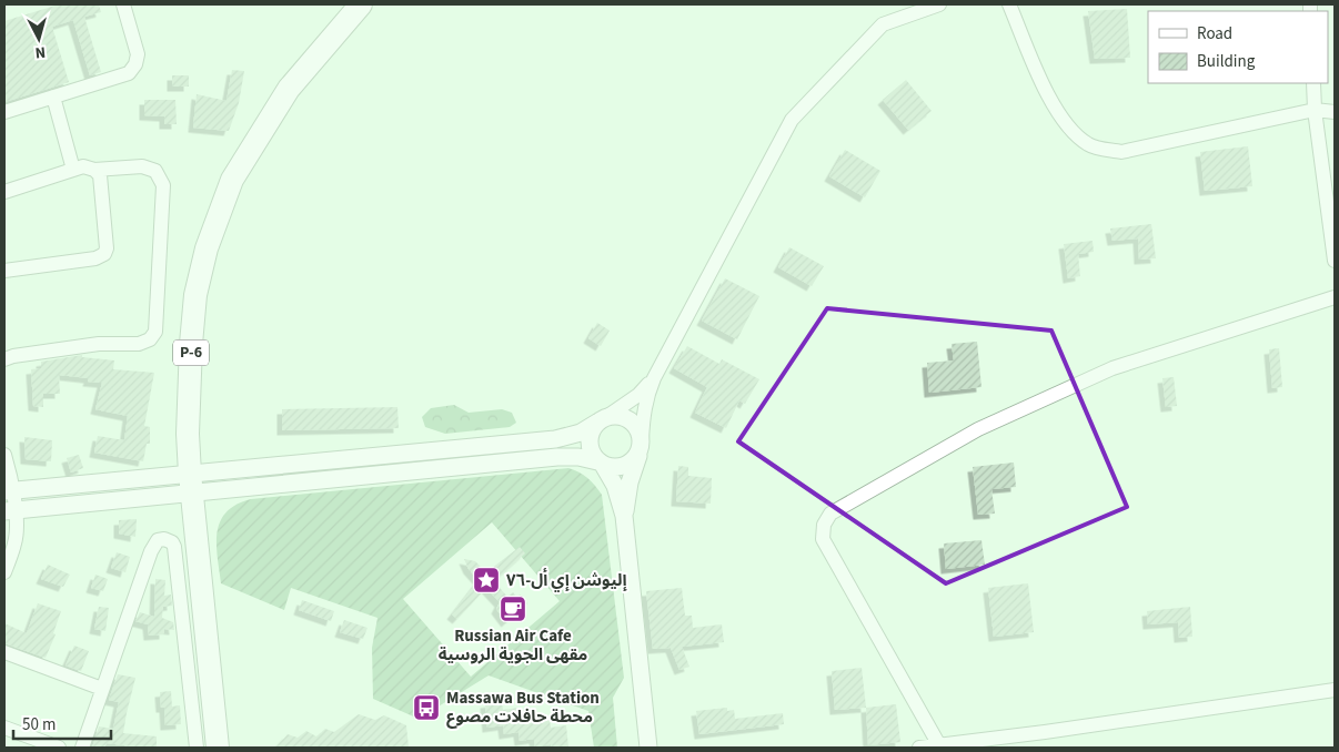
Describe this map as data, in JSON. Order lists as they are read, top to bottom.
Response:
{
  "streets": {
    "highway": ["P-6"]
  },
  "places": {
    "place": ["إليوشن إي أل-٧٦"],
    "cafe": ["Russian Air Cafe مقهى الجوية الروسية"],
    "bus stop": ["Massawa Bus Station محطة حافلات مصوع"]
  },
  "legend": ["Road", "Building"],
  "scale_bar": "50 m",
  "north": "bottom"
}
